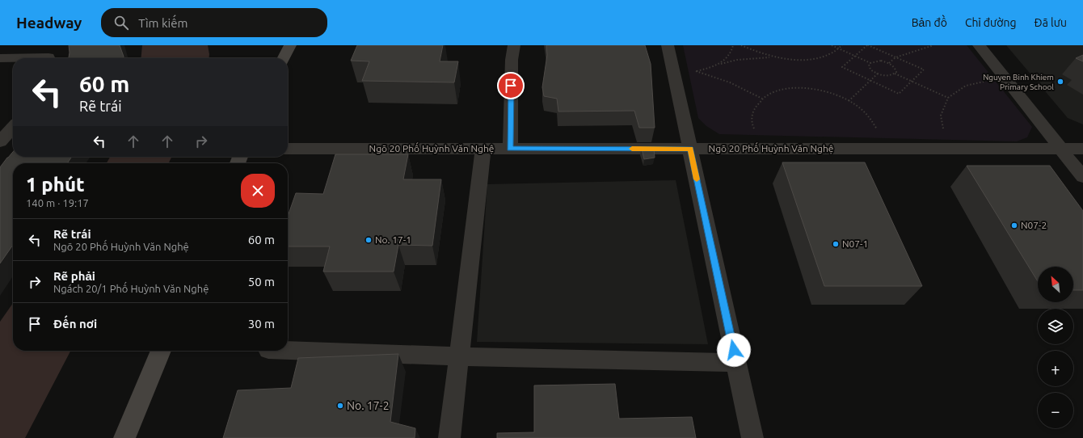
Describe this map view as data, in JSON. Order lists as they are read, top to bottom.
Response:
{
  "streets": {
    "street": ["Ngõ 20 Phố Huỳnh Văn Nghệ"]
  },
  "places": [
    "Nguyen Binh Khiem Primary School",
    "N07-2",
    "No. 17-1",
    "N07-1",
    "No. 17-2"
  ],
  "north": "top left",
  "page": {
    "header": "Headway",
    "search": "Tìm kiếm",
    "nav": ["Bản đồ", "Chỉ đường", "Đã lưu"],
    "turn": ["60 m", "Rẽ trái"],
    "heading": ["1 phút", "140 m · 19:17"],
    "list": [
      {
        "name": "Rẽ trái",
        "note": "Ngõ 20 Phố Huỳnh Văn Nghệ",
        "value": "60 m"
      },
      {
        "name": "Rẽ phải",
        "note": "Ngách 20/1 Phố Huỳnh Văn Nghệ",
        "value": "50 m"
      },
      {
        "name": "Đến nơi",
        "value": "30 m"
      }
    ],
    "map_buttons": ["+", "−"]
  }
}
